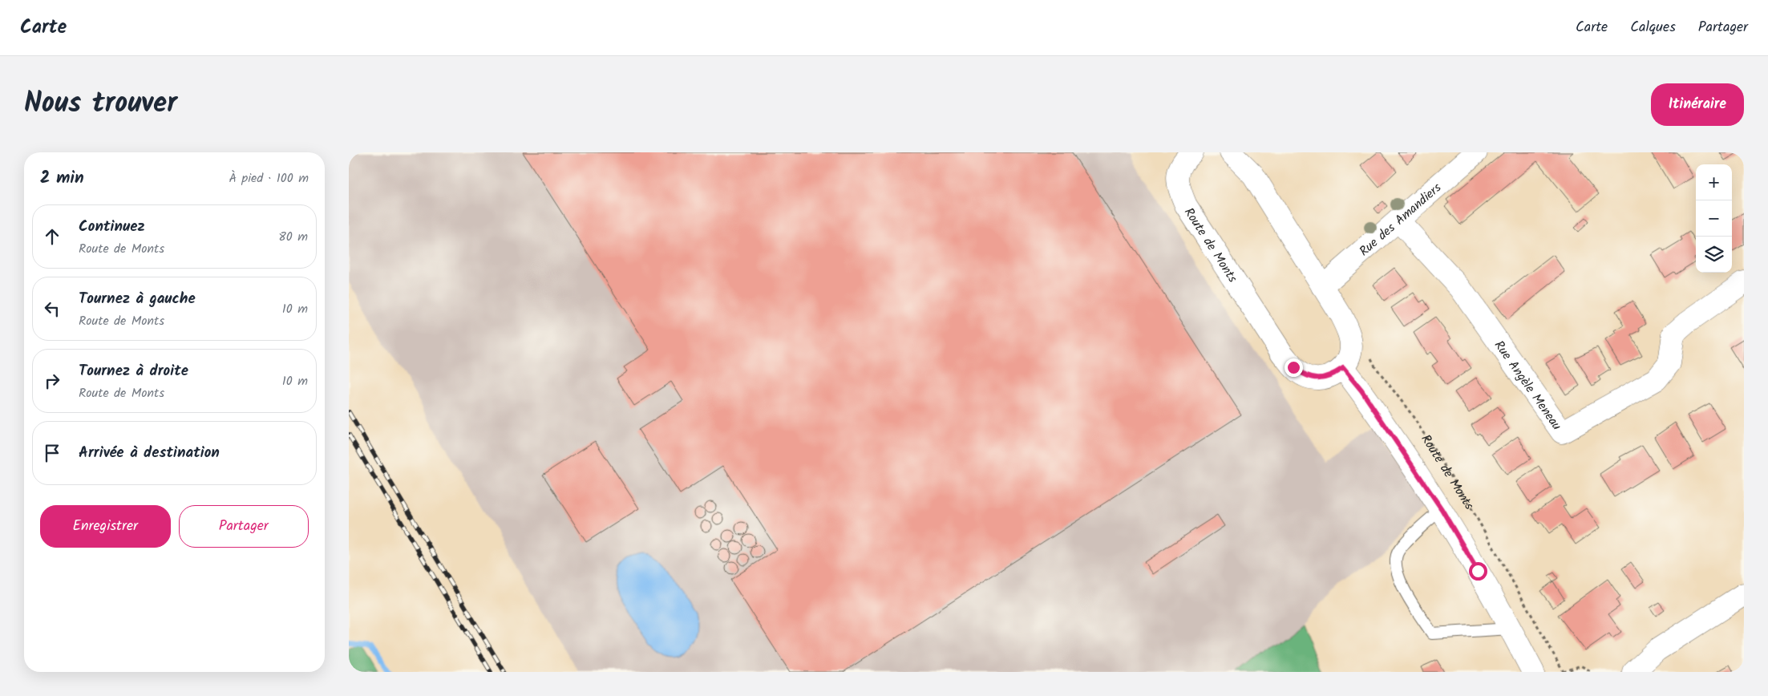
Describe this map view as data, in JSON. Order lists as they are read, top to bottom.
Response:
{
  "streets": {
    "main road": ["Rue des Amandiers", "Route de Monts", "Rue Angèle Meneau"]
  },
  "crossings": [
    ["Rue des Amandiers", "Rue Angèle Meneau"]
  ],
  "page": {
    "header": "Carte",
    "nav": ["Carte", "Calques", "Partager"],
    "title": "Nous trouver",
    "buttons": [
      "Itinéraire",
      ["Enregistrer", "Partager"]
    ],
    "heading": ["2 min", "À pied · 100 m"],
    "map_buttons": ["+", "−"],
    "list": [
      ["Continuez", "Route de Monts", "80 m"],
      ["Tournez à gauche", "Route de Monts", "10 m"],
      ["Tournez à droite", "Route de Monts", "10 m"],
      "Arrivée à destination"
    ]
  }
}
